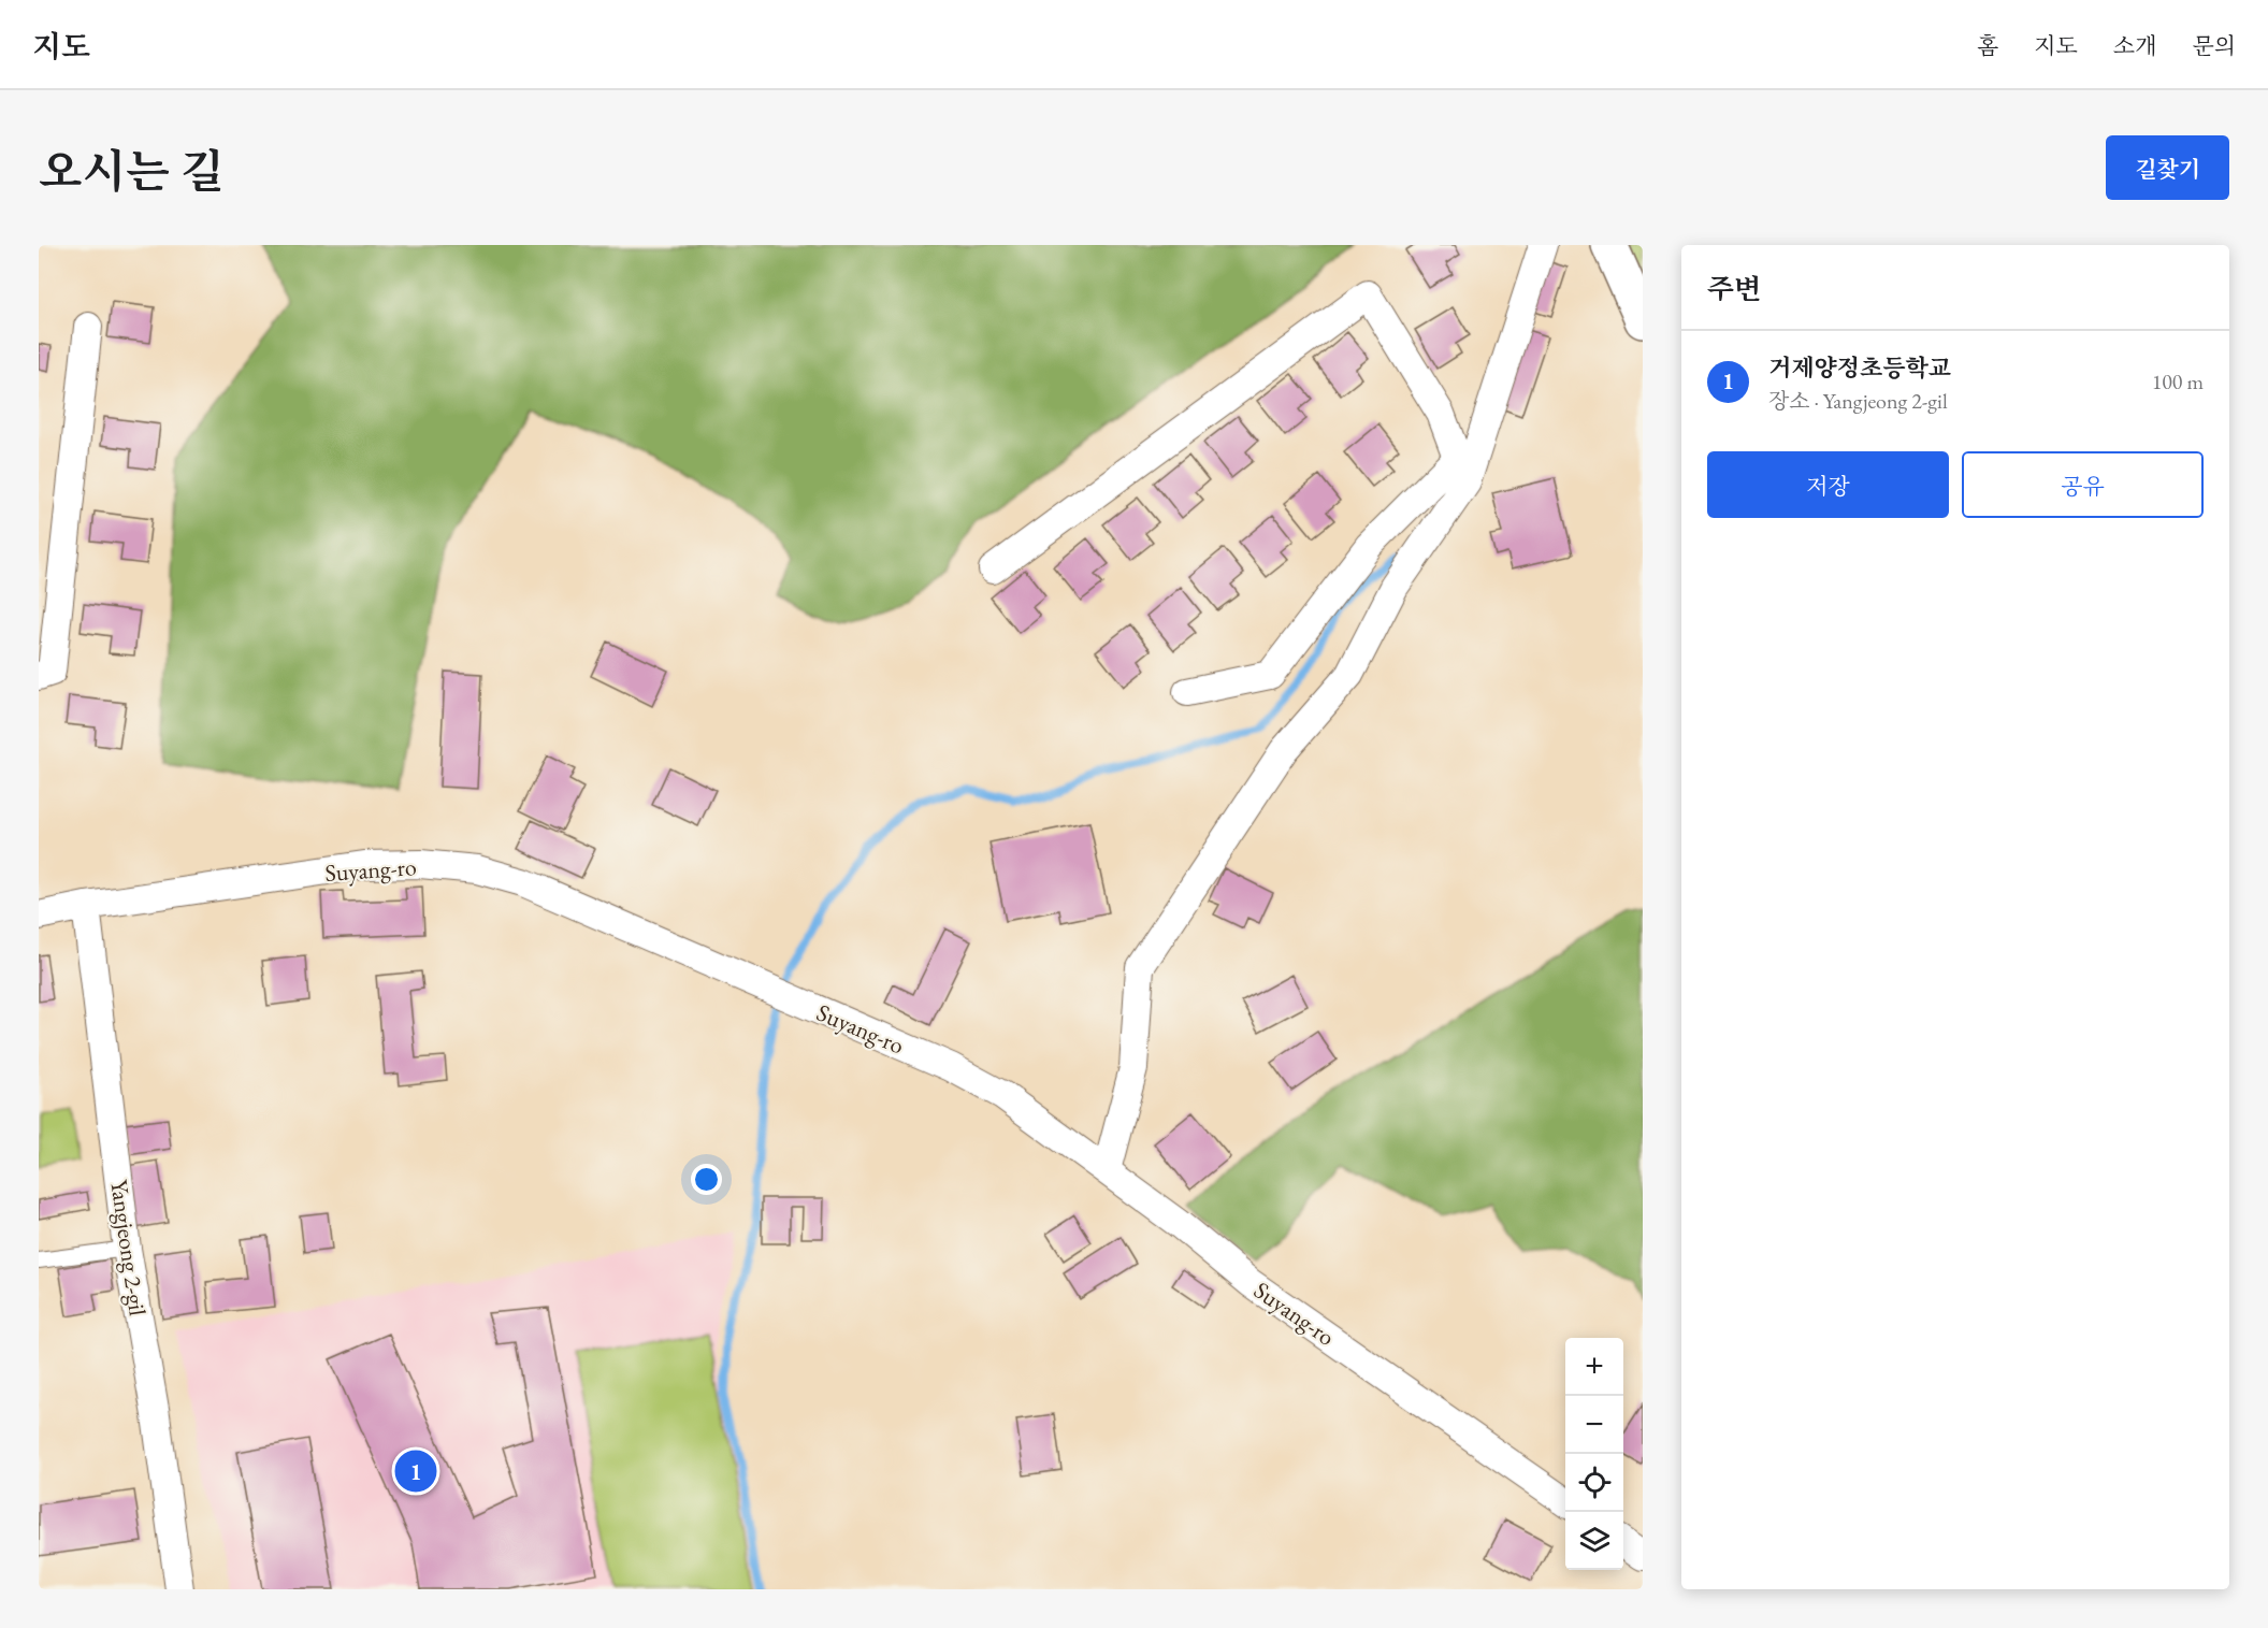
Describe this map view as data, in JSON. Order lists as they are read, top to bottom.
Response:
{
  "streets": {
    "street": ["Suyang-ro", "Yangjeong 2-gil"]
  },
  "crossings": [
    ["Suyang-ro", "Yangjeong 2-gil"]
  ],
  "page": {
    "header": "지도",
    "nav": [
      "홈",
      "지도",
      "소개",
      "문의"
    ],
    "title": "오시는 길",
    "buttons": [
      "길찾기",
      ["저장", "공유"]
    ],
    "heading": "주변",
    "list": [
      {
        "mark": "1",
        "name": "거제양정초등학교",
        "note": "장소 · Yangjeong 2-gil",
        "value": "100 m"
      }
    ],
    "map_buttons": ["+", "−"],
    "pins": "1"
  }
}
